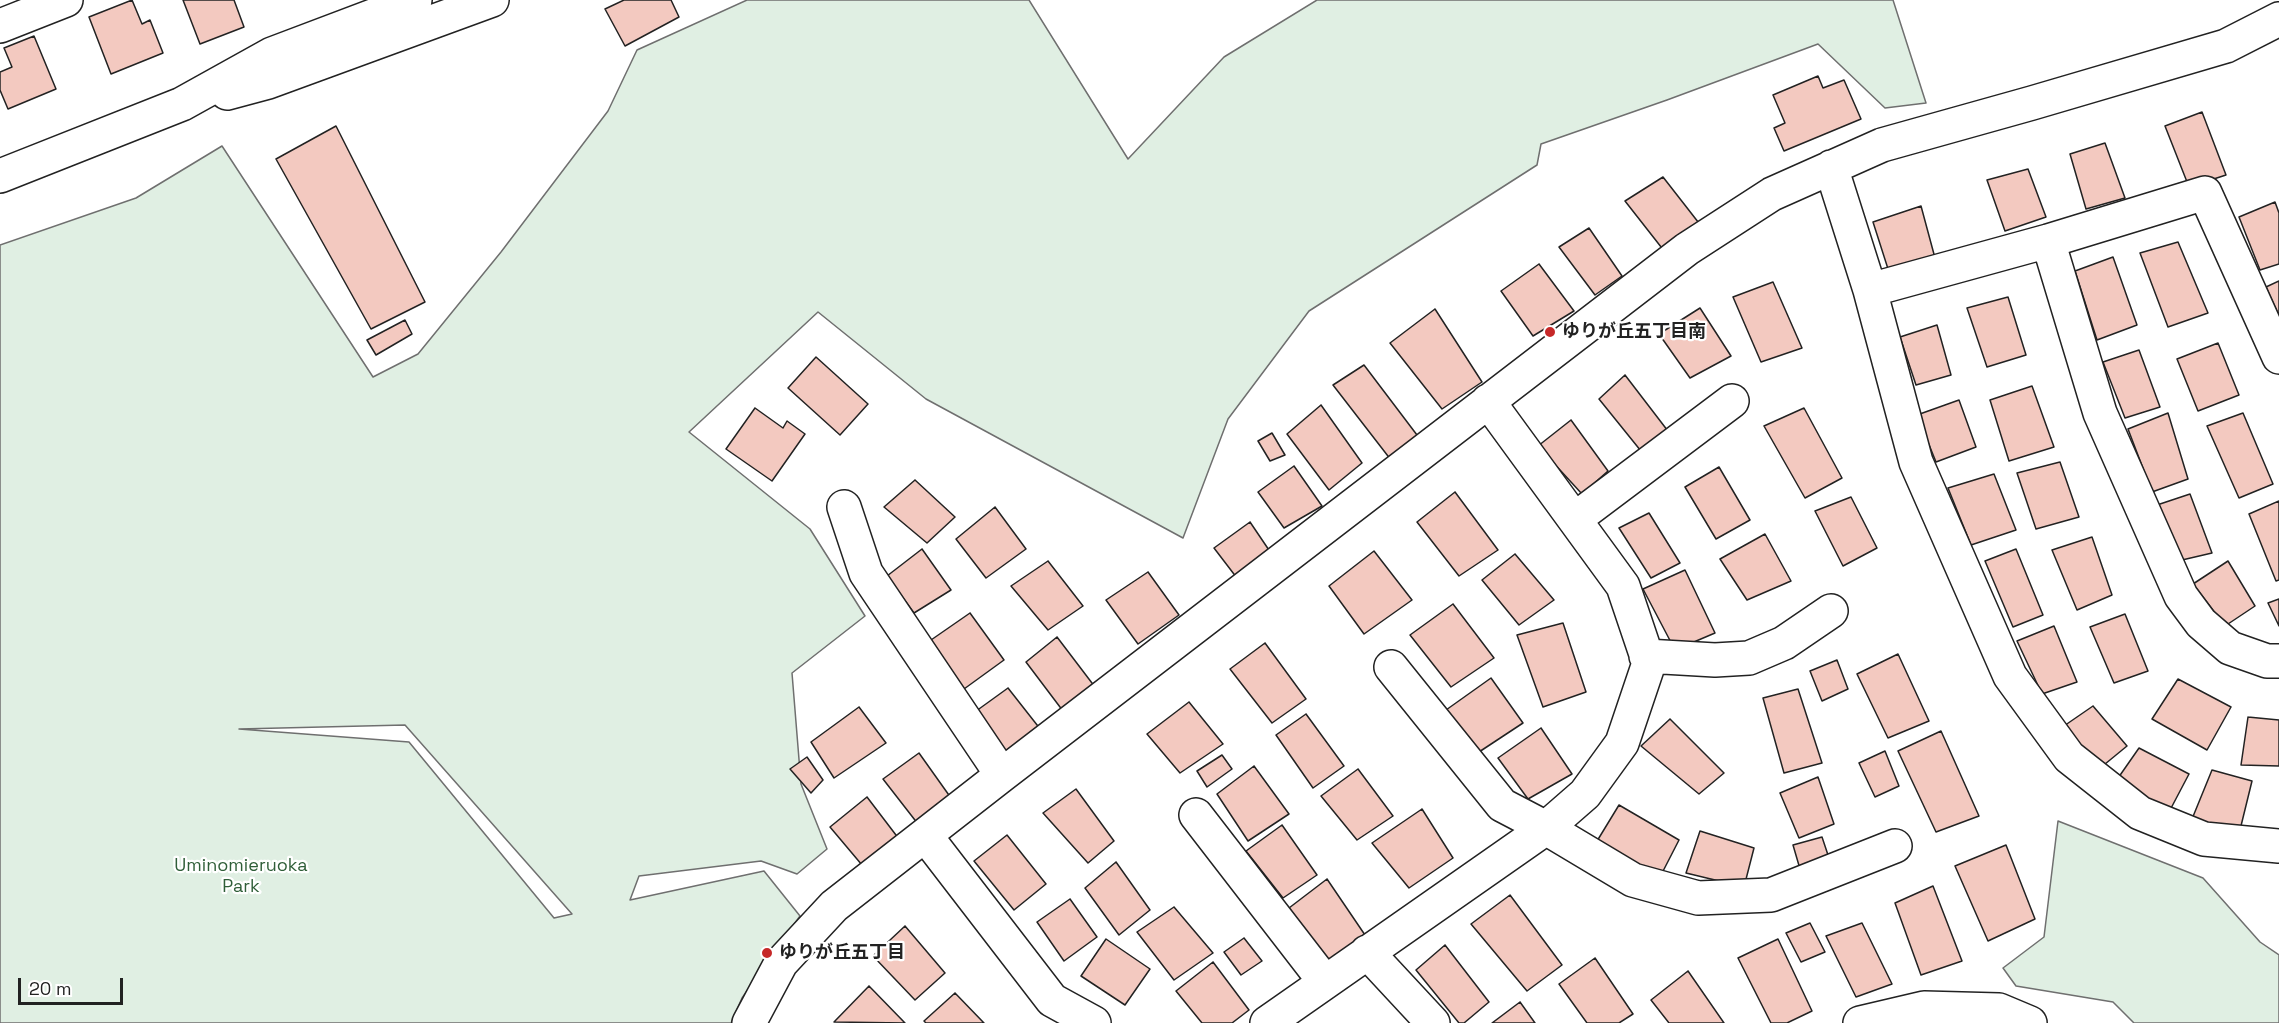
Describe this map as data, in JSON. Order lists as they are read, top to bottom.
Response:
{
  "parks": ["Uminomieruoka Park"],
  "places": ["ゆりが丘五丁目南", "ゆりが丘五丁目"],
  "scale_bar": "20 m"
}
